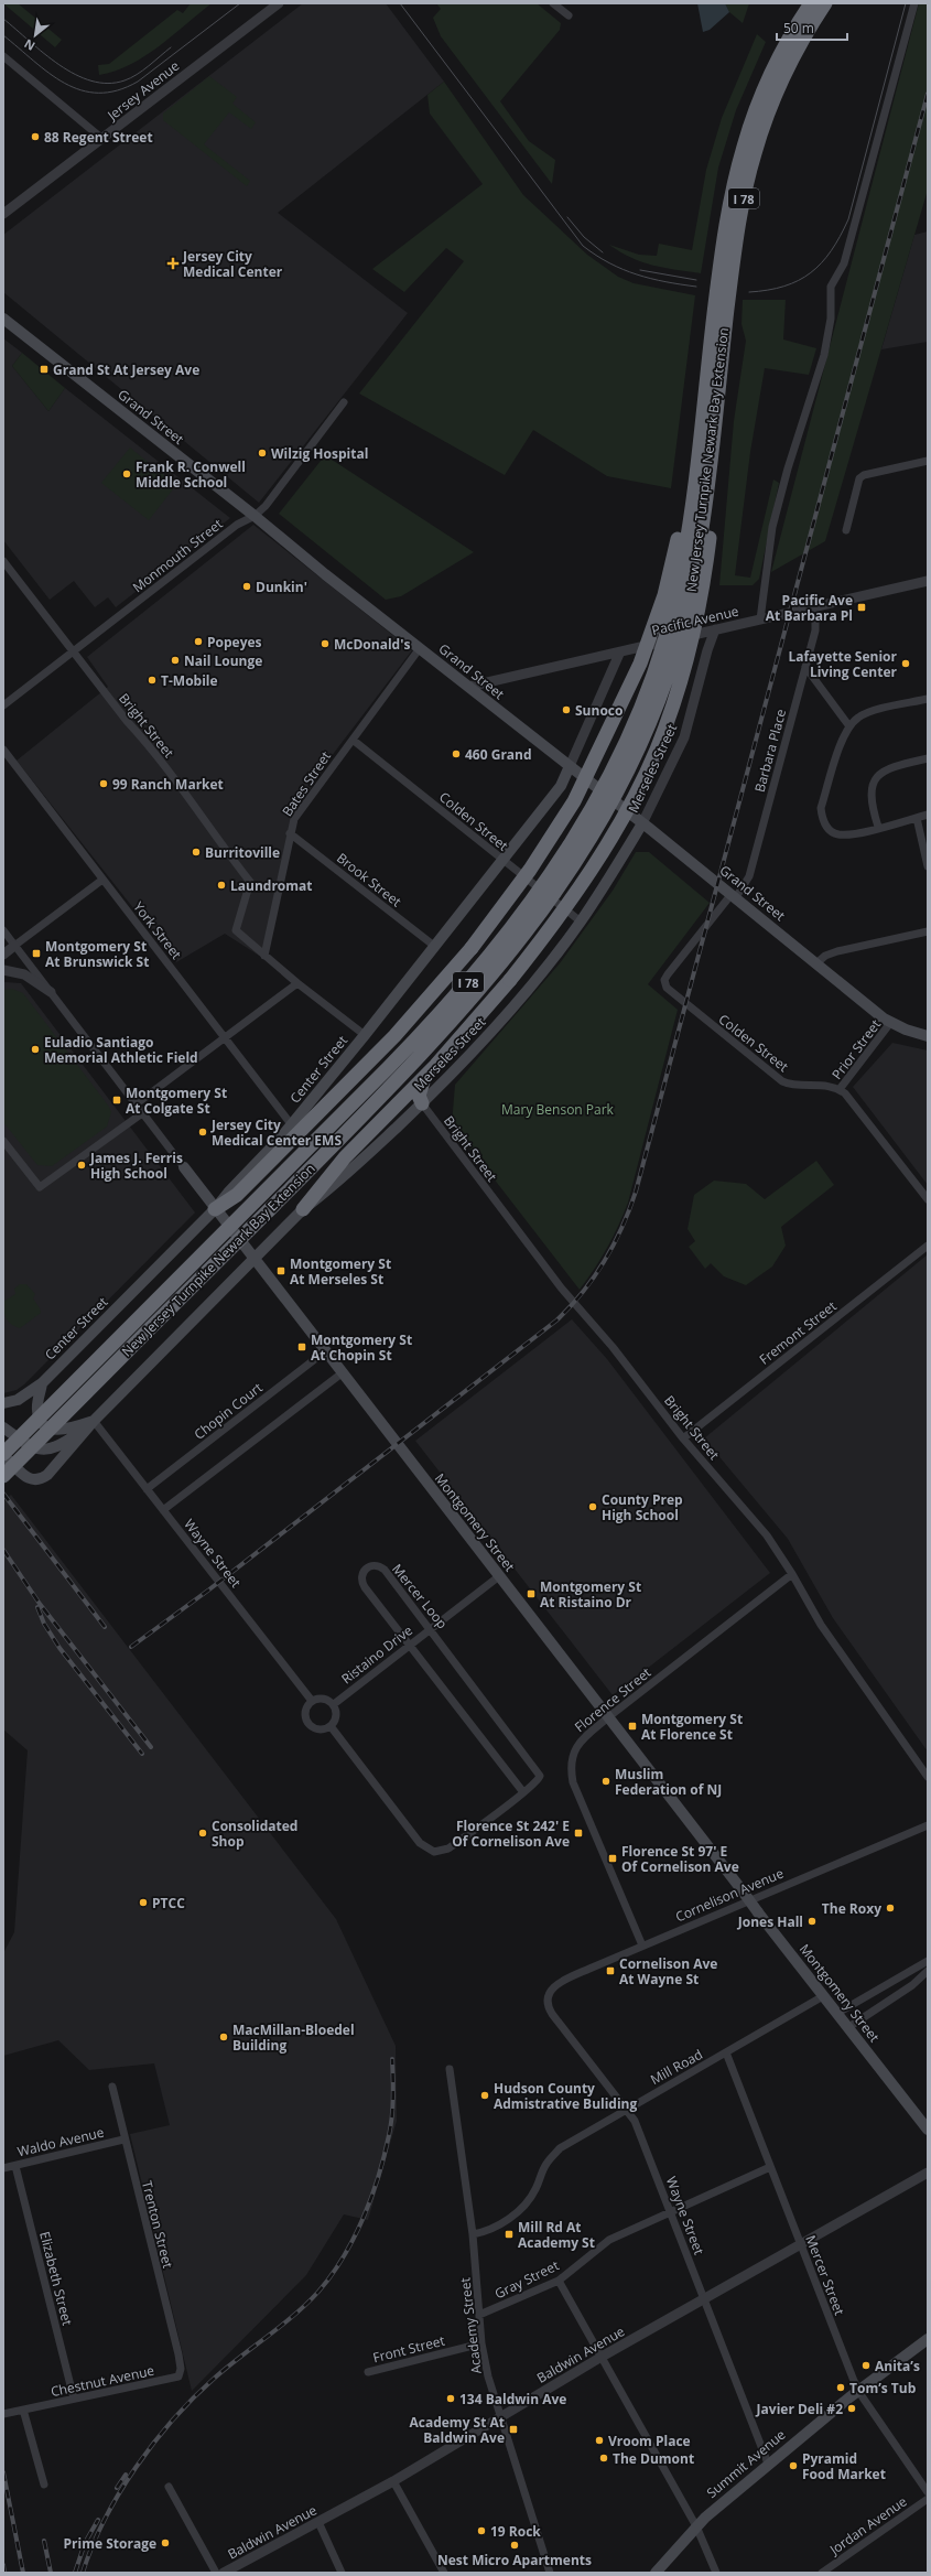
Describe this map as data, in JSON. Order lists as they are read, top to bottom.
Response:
{
  "streets": {
    "highway": ["I 78", "New Jersey Turnpike Newark Bay Extension"],
    "main road": [
      "Grand Street",
      "Merseles Street",
      "Center Street",
      "Montgomery Street",
      "Summit Avenue"
    ],
    "street": [
      "Jersey Avenue",
      "Monmouth Street",
      "Pacific Avenue",
      "Bright Street",
      "Barbara Place",
      "Bates Street",
      "Colden Street",
      "Brook Street",
      "York Street",
      "Prior Street",
      "Fremont Street",
      "Chopin Court",
      "Wayne Street",
      "Mercer Loop",
      "Ristaino Drive",
      "Florence Street",
      "Cornelison Avenue",
      "Mill Road",
      "Waldo Avenue",
      "Trenton Street",
      "Mercer Street",
      "Elizabeth Street",
      "Gray Street",
      "Academy Street",
      "Front Street",
      "Baldwin Avenue",
      "Chestnut Avenue",
      "Jordan Avenue"
    ]
  },
  "crossings": [
    ["Grand Street", "Monmouth Street"],
    ["Grand Street", "Pacific Avenue"],
    ["Grand Street", "Barbara Place"],
    ["Grand Street", "Merseles Street"],
    ["Grand Street", "Bates Street"],
    ["Grand Street", "Colden Street"],
    ["Grand Street", "Prior Street"],
    ["Grand Street", "Center Street"],
    ["Monmouth Street", "Bright Street"],
    ["Pacific Avenue", "Barbara Place"],
    ["Pacific Avenue", "Merseles Street"],
    ["Bright Street", "Merseles Street"],
    ["Bright Street", "Bates Street"],
    ["Bright Street", "Center Street"],
    ["Bright Street", "Fremont Street"],
    ["Bright Street", "Florence Street"],
    ["Barbara Place", "Colden Street"],
    ["Merseles Street", "Colden Street"],
    ["Merseles Street", "Montgomery Street"],
    ["Merseles Street", "Wayne Street"],
    ["Bates Street", "Colden Street"],
    ["Bates Street", "Brook Street"],
    ["Colden Street", "Prior Street"],
    ["Colden Street", "Center Street"],
    ["Brook Street", "Center Street"],
    ["York Street", "Center Street"],
    ["Center Street", "Montgomery Street"],
    ["Chopin Court", "Montgomery Street"],
    ["Chopin Court", "Wayne Street"],
    ["Montgomery Street", "Ristaino Drive"],
    ["Montgomery Street", "Florence Street"],
    ["Montgomery Street", "Mill Road"],
    ["Wayne Street", "Mercer Loop"],
    ["Wayne Street", "Ristaino Drive"],
    ["Wayne Street", "Cornelison Avenue"],
    ["Wayne Street", "Mill Road"],
    ["Wayne Street", "Gray Street"],
    ["Wayne Street", "Baldwin Avenue"],
    ["Wayne Street", "Summit Avenue"],
    ["Mercer Loop", "Ristaino Drive"],
    ["Florence Street", "Cornelison Avenue"],
    ["Mill Road", "Mercer Street"],
    ["Mill Road", "Academy Street"],
    ["Waldo Avenue", "Trenton Street"],
    ["Waldo Avenue", "Elizabeth Street"],
    ["Trenton Street", "Chestnut Avenue"],
    ["Mercer Street", "Gray Street"],
    ["Mercer Street", "Baldwin Avenue"],
    ["Mercer Street", "Summit Avenue"],
    ["Elizabeth Street", "Chestnut Avenue"],
    ["Gray Street", "Academy Street"],
    ["Academy Street", "Front Street"],
    ["Academy Street", "Baldwin Avenue"]
  ],
  "parks": ["Mary Benson Park"],
  "places": {
    "other": [
      "88 Regent Street",
      "Wilzig Hospital",
      "Frank R. Conwell Middle School",
      "Dunkin'",
      "Popeyes",
      "McDonald's",
      "Nail Lounge",
      "Lafayette Senior Living Center",
      "T-Mobile",
      "Sunoco",
      "460 Grand",
      "99 Ranch Market",
      "Burritoville",
      "Laundromat",
      "Euladio Santiago Memorial Athletic Field",
      "Jersey City Medical Center EMS",
      "James J. Ferris High School",
      "County Prep High School",
      "Muslim Federation of NJ",
      "Consolidated Shop",
      "PTCC",
      "The Roxy",
      "Jones Hall",
      "MacMillan-Bloedel Building",
      "Hudson County Admistrative Buliding",
      "Anita’s",
      "Tom’s Tub",
      "134 Baldwin Ave",
      "Javier Deli #2",
      "Vroom Place",
      "The Dumont",
      "Pyramid Food Market",
      "19 Rock",
      "Prime Storage",
      "Nest Micro Apartments"
    ],
    "health": ["Jersey City Medical Center"],
    "transit": [
      "Grand St At Jersey Ave",
      "Pacific Ave At Barbara Pl",
      "Montgomery St At Brunswick St",
      "Montgomery St At Colgate St",
      "Montgomery St At Merseles St",
      "Montgomery St At Chopin St",
      "Montgomery St At Ristaino Dr",
      "Montgomery St At Florence St",
      "Florence St 242' E Of Cornelison Ave",
      "Florence St 97' E Of Cornelison Ave",
      "Cornelison Ave At Wayne St",
      "Mill Rd At Academy St",
      "Academy St At Baldwin Ave"
    ]
  },
  "scale_bar": "50 m",
  "north": "bottom left"
}
